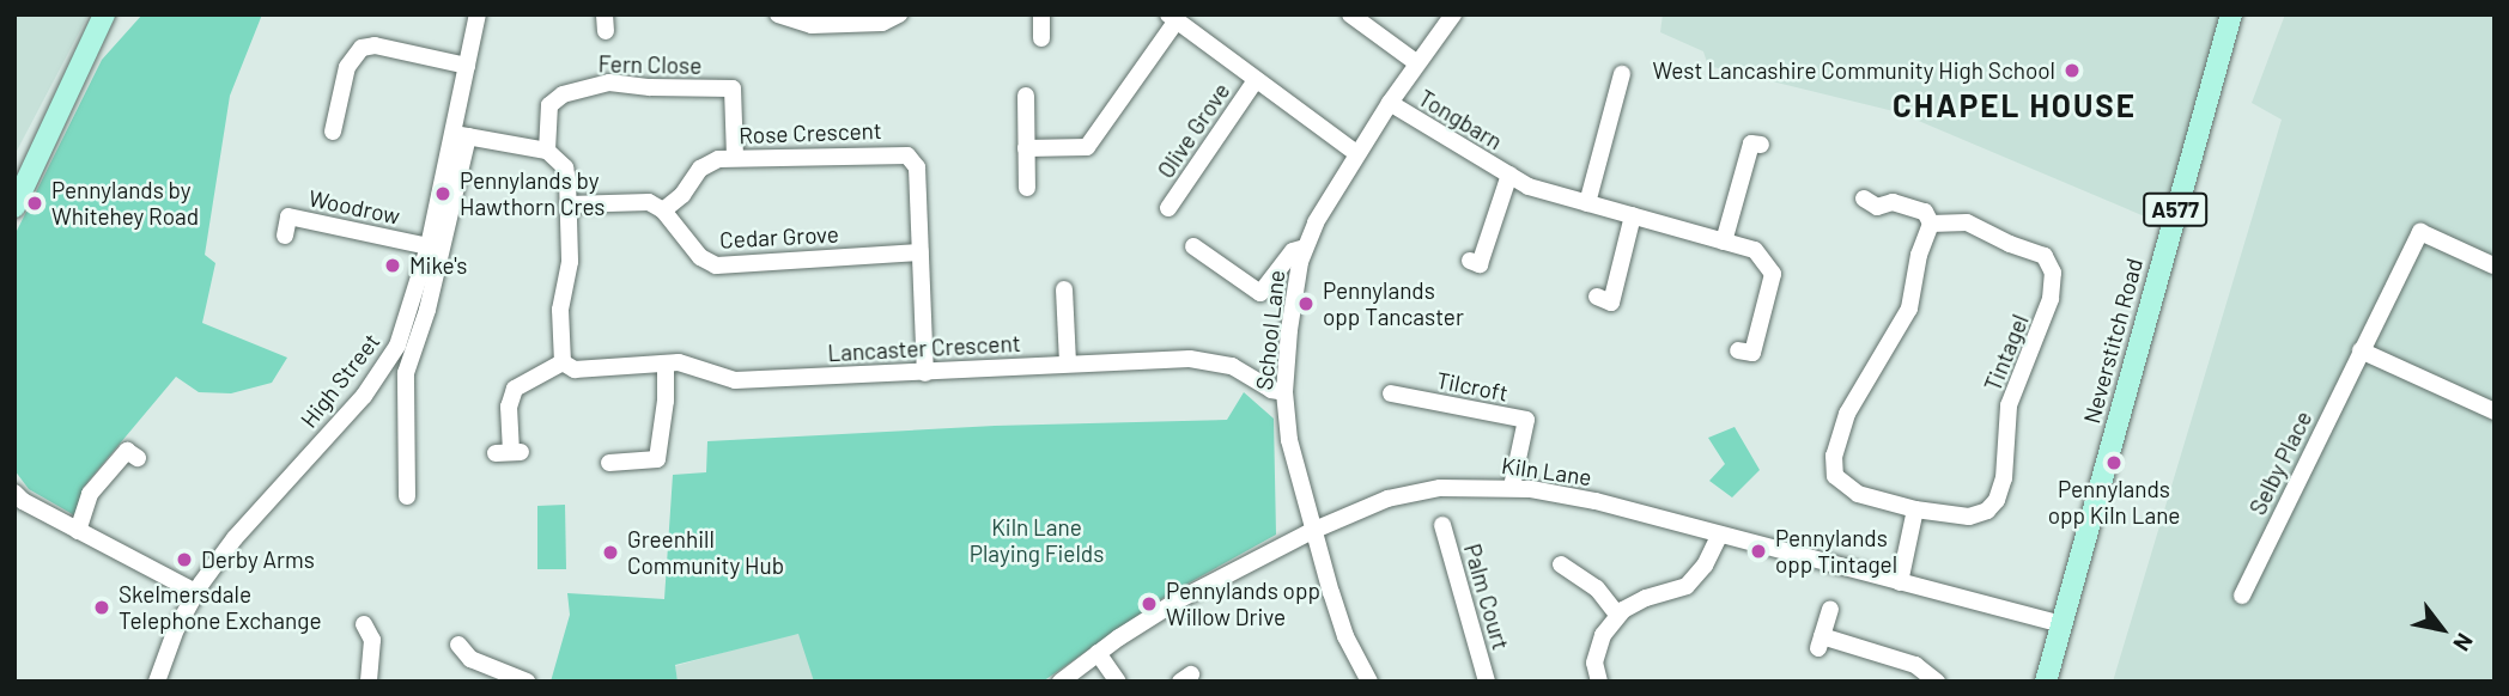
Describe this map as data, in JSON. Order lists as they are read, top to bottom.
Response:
{
  "streets": {
    "main road": ["A577", "Neverstitch Road"],
    "street": [
      "Fern Close",
      "Tongbarn",
      "Olive Grove",
      "Rose Crescent",
      "Woodrow",
      "Cedar Grove",
      "School Lane",
      "Lancaster Crescent",
      "Tintagel",
      "High Street",
      "Tilcroft",
      "Selby Place",
      "Kiln Lane",
      "Palm Court"
    ]
  },
  "crossings": [
    ["Fern Close", "Rose Crescent"],
    ["Tongbarn", "School Lane"],
    ["Rose Crescent", "Cedar Grove"],
    ["Rose Crescent", "Lancaster Crescent"],
    ["Woodrow", "High Street"],
    ["School Lane", "Lancaster Crescent"],
    ["School Lane", "Kiln Lane"],
    ["Neverstitch Road", "Kiln Lane"],
    ["Tilcroft", "Kiln Lane"]
  ],
  "districts": ["CHAPEL HOUSE"],
  "parks": ["Kiln Lane Playing Fields"],
  "places": [
    "West Lancashire Community High School",
    "Pennylands by Hawthorn Cres",
    "Pennylands by Whitehey Road",
    "Mike's",
    "Pennylands opp Tancaster",
    "Pennylands opp Kiln Lane",
    "Pennylands opp Tintagel",
    "Greenhill Community Hub",
    "Derby Arms",
    "Pennylands opp Willow Drive",
    "Skelmersdale Telephone Exchange"
  ],
  "north": "bottom right"
}
